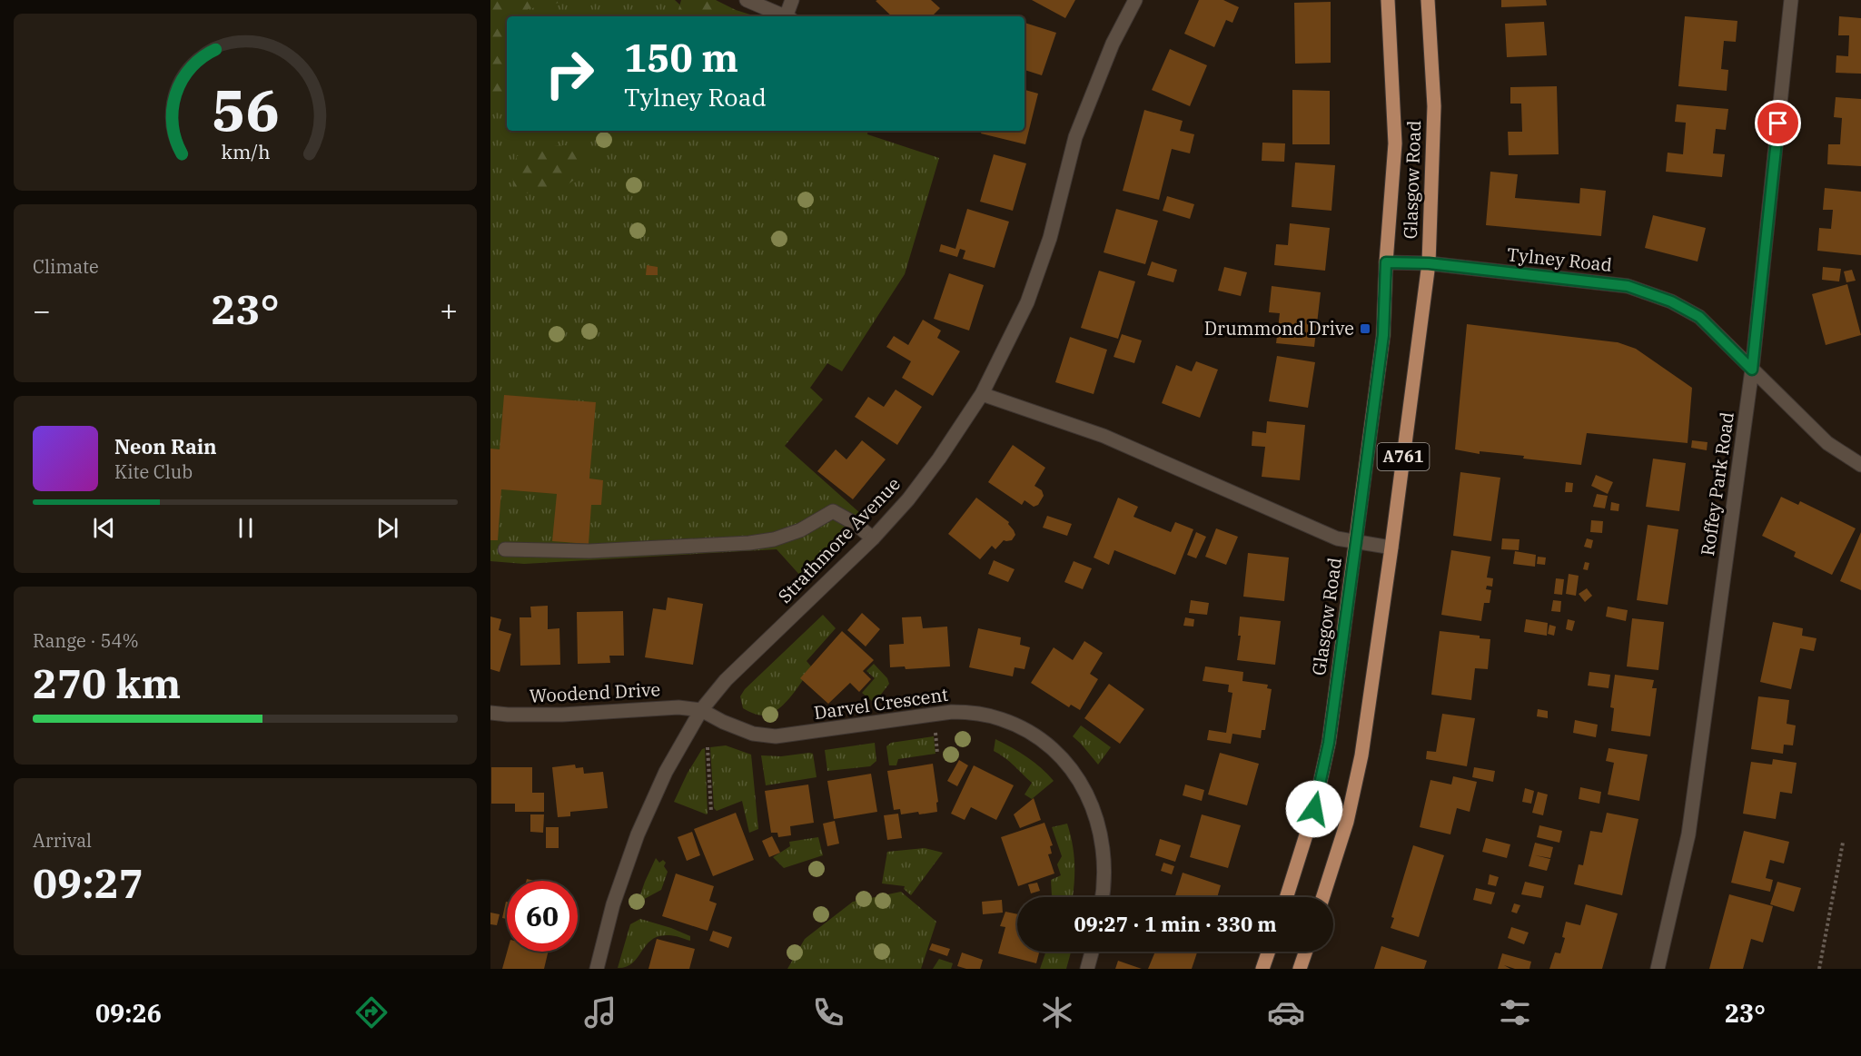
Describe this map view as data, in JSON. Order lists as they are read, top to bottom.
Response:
{
  "streets": {
    "main road": ["Glasgow Road", "A761"],
    "street": [
      "Tylney Road",
      "Roffey Park Road",
      "Strathmore Avenue",
      "Woodend Drive",
      "Darvel Crescent"
    ]
  },
  "crossings": [
    ["Glasgow Road", "Tylney Road"],
    ["Tylney Road", "Roffey Park Road"],
    ["Strathmore Avenue", "Woodend Drive"],
    ["Strathmore Avenue", "Darvel Crescent"],
    ["Woodend Drive", "Darvel Crescent"]
  ],
  "places": {
    "transit": ["Drummond Drive"]
  },
  "page": {
    "turn": ["150 m", "Tylney Road"],
    "tile": [
      "Climate",
      ["Range · 54%", "270 km"],
      ["Arrival", "09:27"]
    ],
    "heat": ["−", "23°", "+"],
    "song": ["Neon Rain", "Kite Club"],
    "limit": "60",
    "trip": "09:27 · 1 min · 330 m",
    "tabs": ["09:26", "23°"],
    "gauge": ["56", "km/h"]
  }
}
